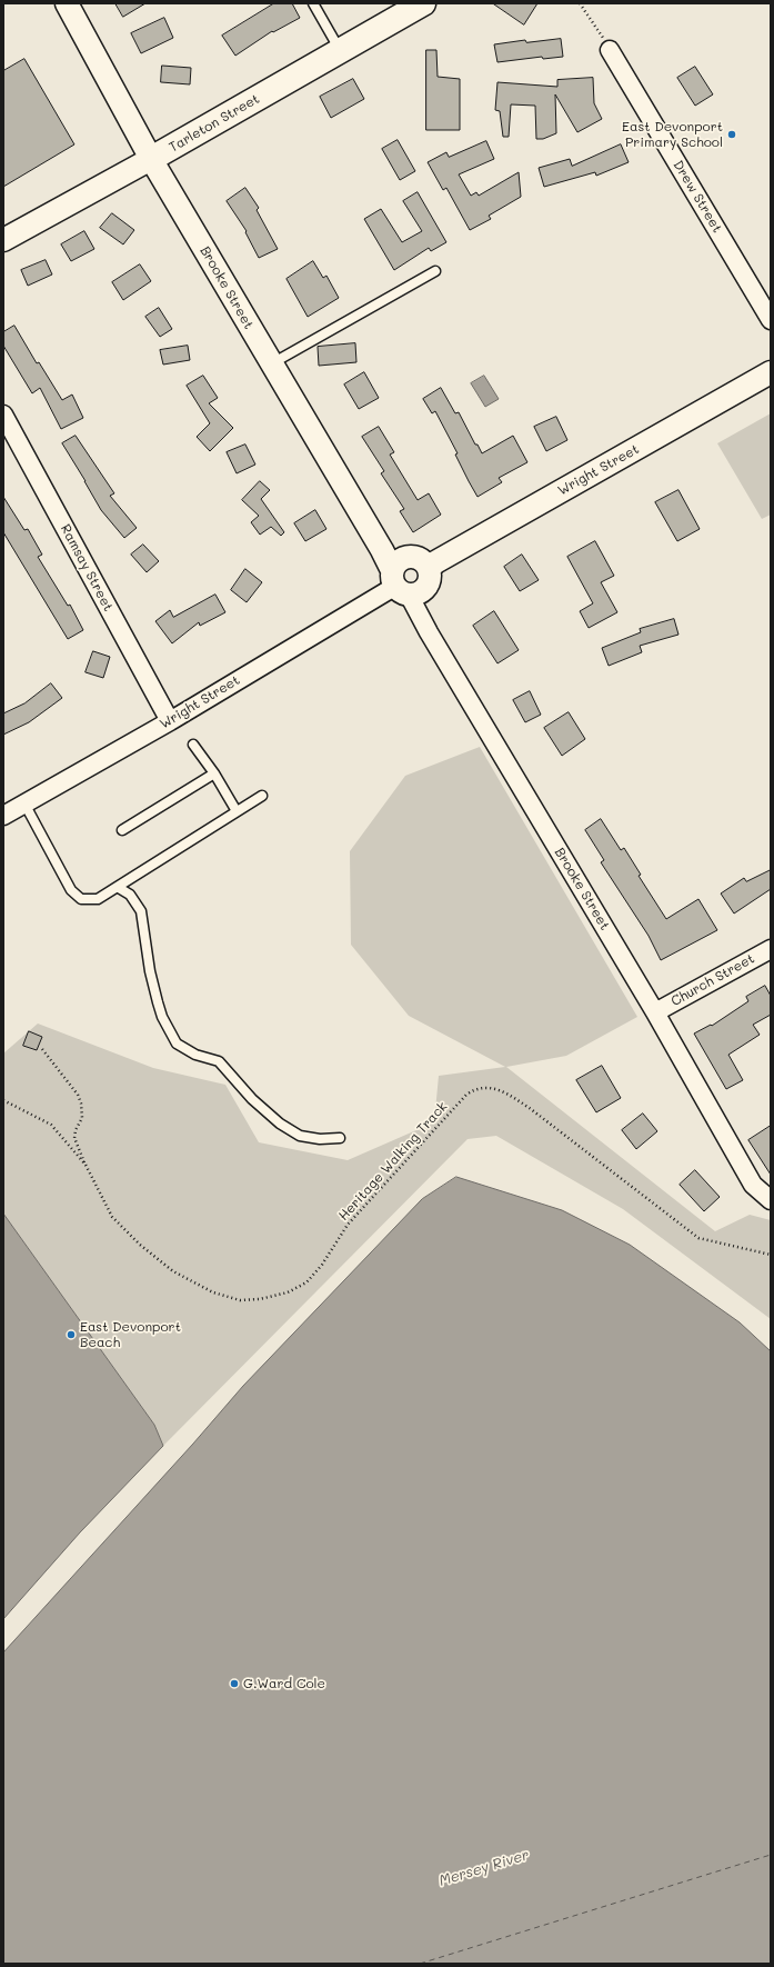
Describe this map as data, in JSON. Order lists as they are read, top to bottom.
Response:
{
  "streets": {
    "main road": ["Tarleton Street"],
    "street": [
      "Drew Street",
      "Brooke Street",
      "Wright Street",
      "Ramsay Street",
      "Church Street"
    ],
    "path": ["Heritage Walking Track"]
  },
  "crossings": [
    ["Tarleton Street", "Brooke Street"],
    ["Brooke Street", "Wright Street"],
    ["Brooke Street", "Church Street"],
    ["Wright Street", "Ramsay Street"]
  ],
  "water": ["Mersey River"],
  "places": ["East Devonport Primary School", "East Devonport Beach", "G.Ward Cole"]
}
